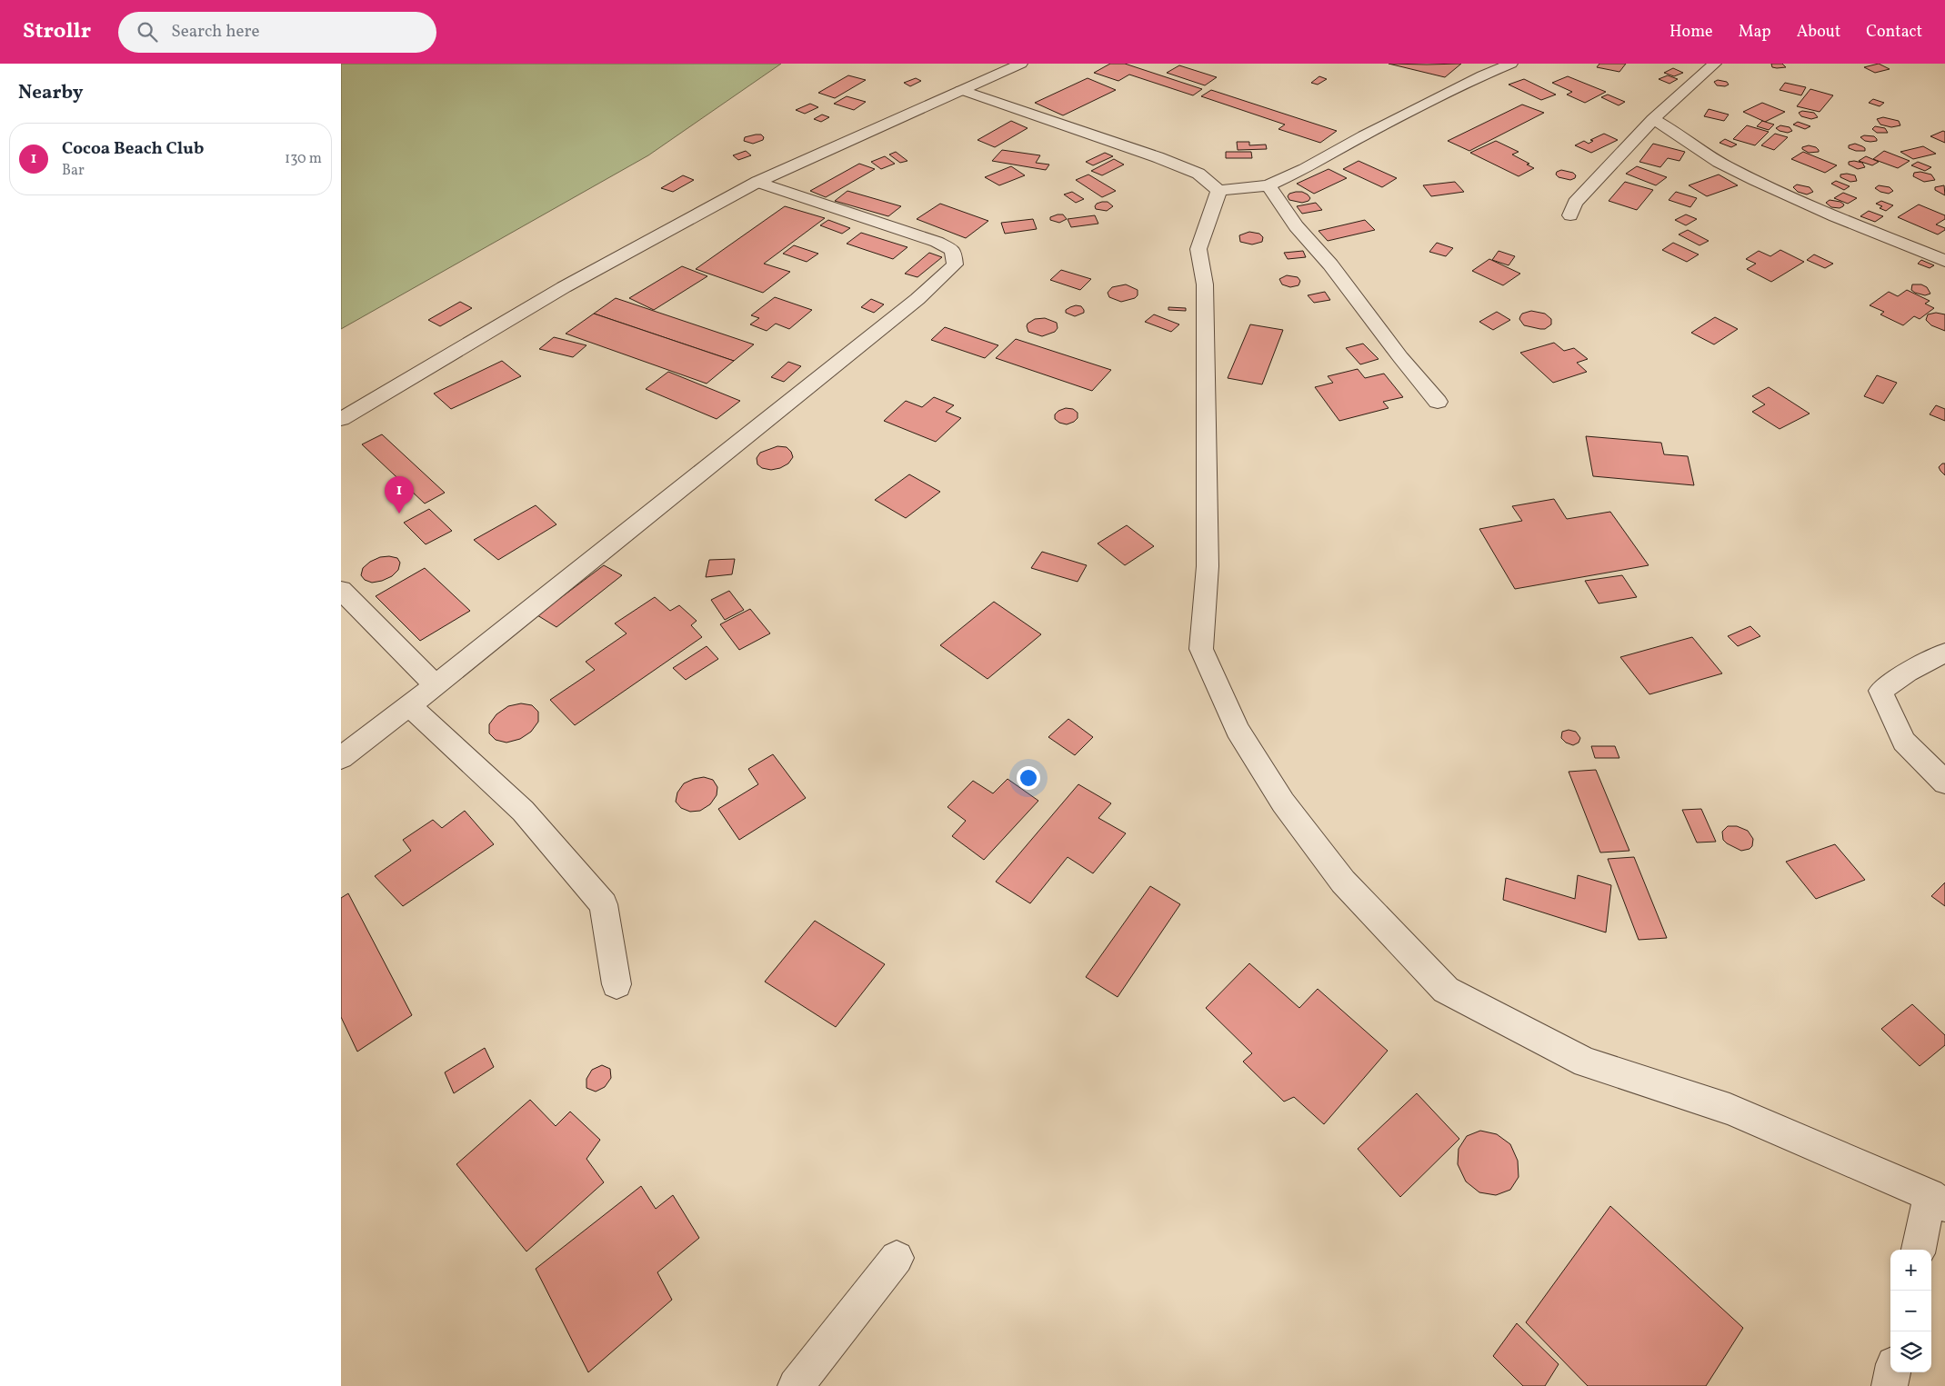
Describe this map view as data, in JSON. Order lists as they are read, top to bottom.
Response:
{
  "page": {
    "header": "Strollr",
    "search": "Search here",
    "nav": [
      "Home",
      "Map",
      "About",
      "Contact"
    ],
    "heading": "Nearby",
    "list": [
      {
        "mark": "1",
        "name": "Cocoa Beach Club",
        "note": "Bar",
        "value": "130 m"
      }
    ],
    "pins": "1",
    "map_buttons": ["+", "−"]
  }
}
